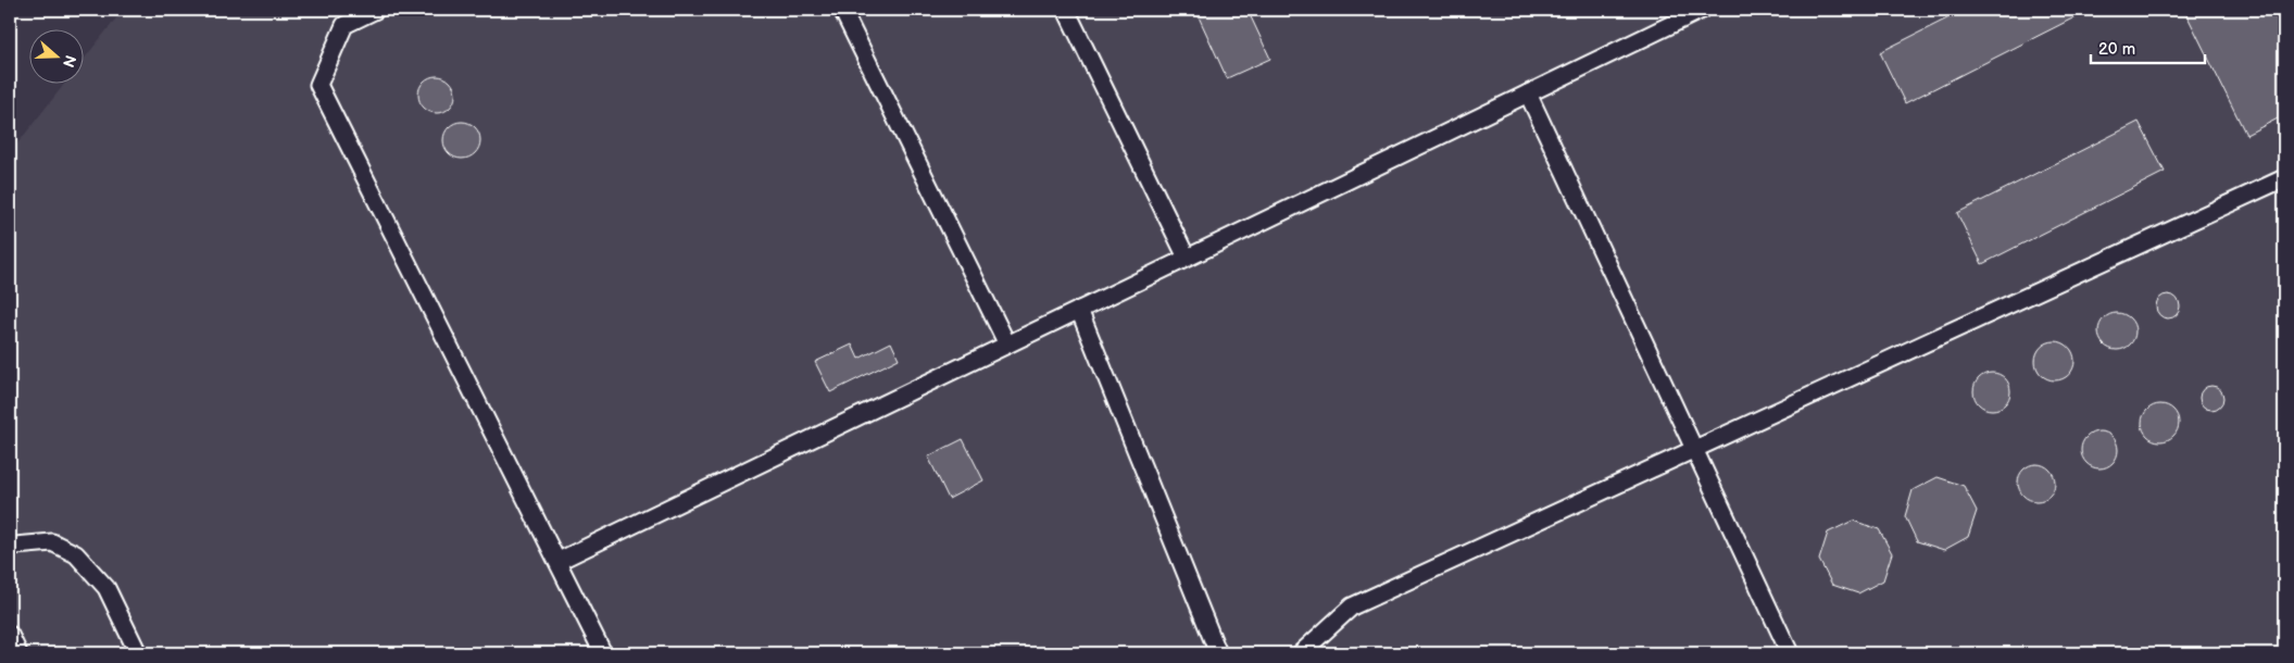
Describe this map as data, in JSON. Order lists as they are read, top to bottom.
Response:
{
  "scale_bar": "20 m",
  "north": "right"
}
